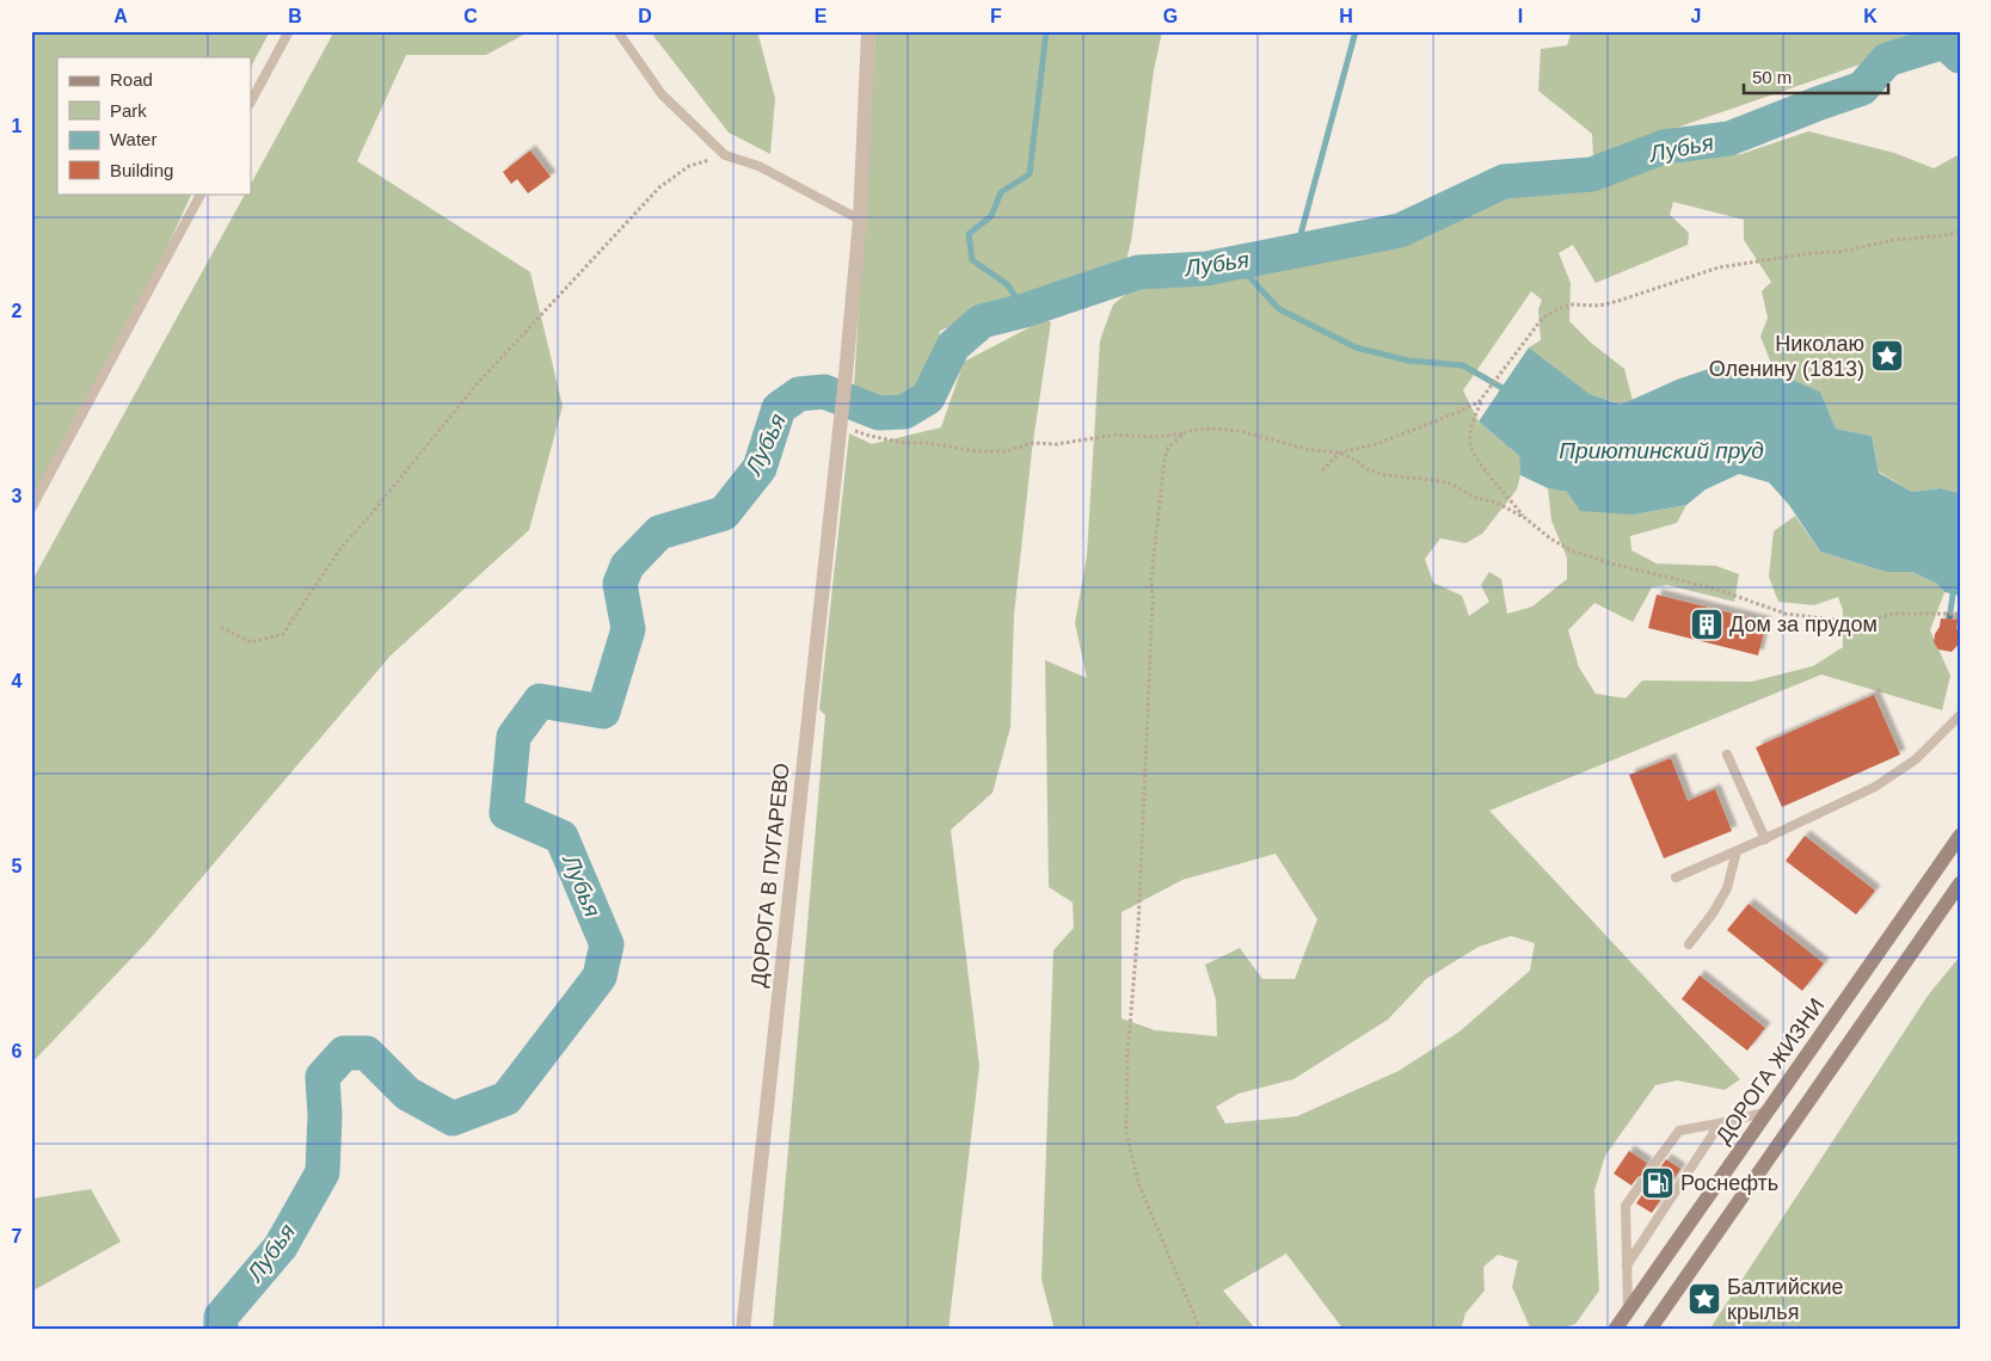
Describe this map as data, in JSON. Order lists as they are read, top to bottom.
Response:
{
  "streets": {
    "main road": ["ДОРОГА ЖИЗНИ"],
    "street": ["ДОРОГА В ПУГАРЕВО"]
  },
  "water": ["Лубья", "Приютинский пруд"],
  "places": {
    "place": ["Николаю Оленину (1813)", "Балтийские крылья"],
    "building": ["Дом за прудом"],
    "fuel station": ["Роснефть"]
  },
  "legend": [
    "Road",
    "Park",
    "Water",
    "Building"
  ],
  "scale_bar": "50 m",
  "grid": {
    "columns": [
      "A",
      "B",
      "C",
      "D",
      "E",
      "F",
      "G",
      "H",
      "I",
      "J",
      "K"
    ],
    "rows": [
      "1",
      "2",
      "3",
      "4",
      "5",
      "6",
      "7"
    ]
  }
}
